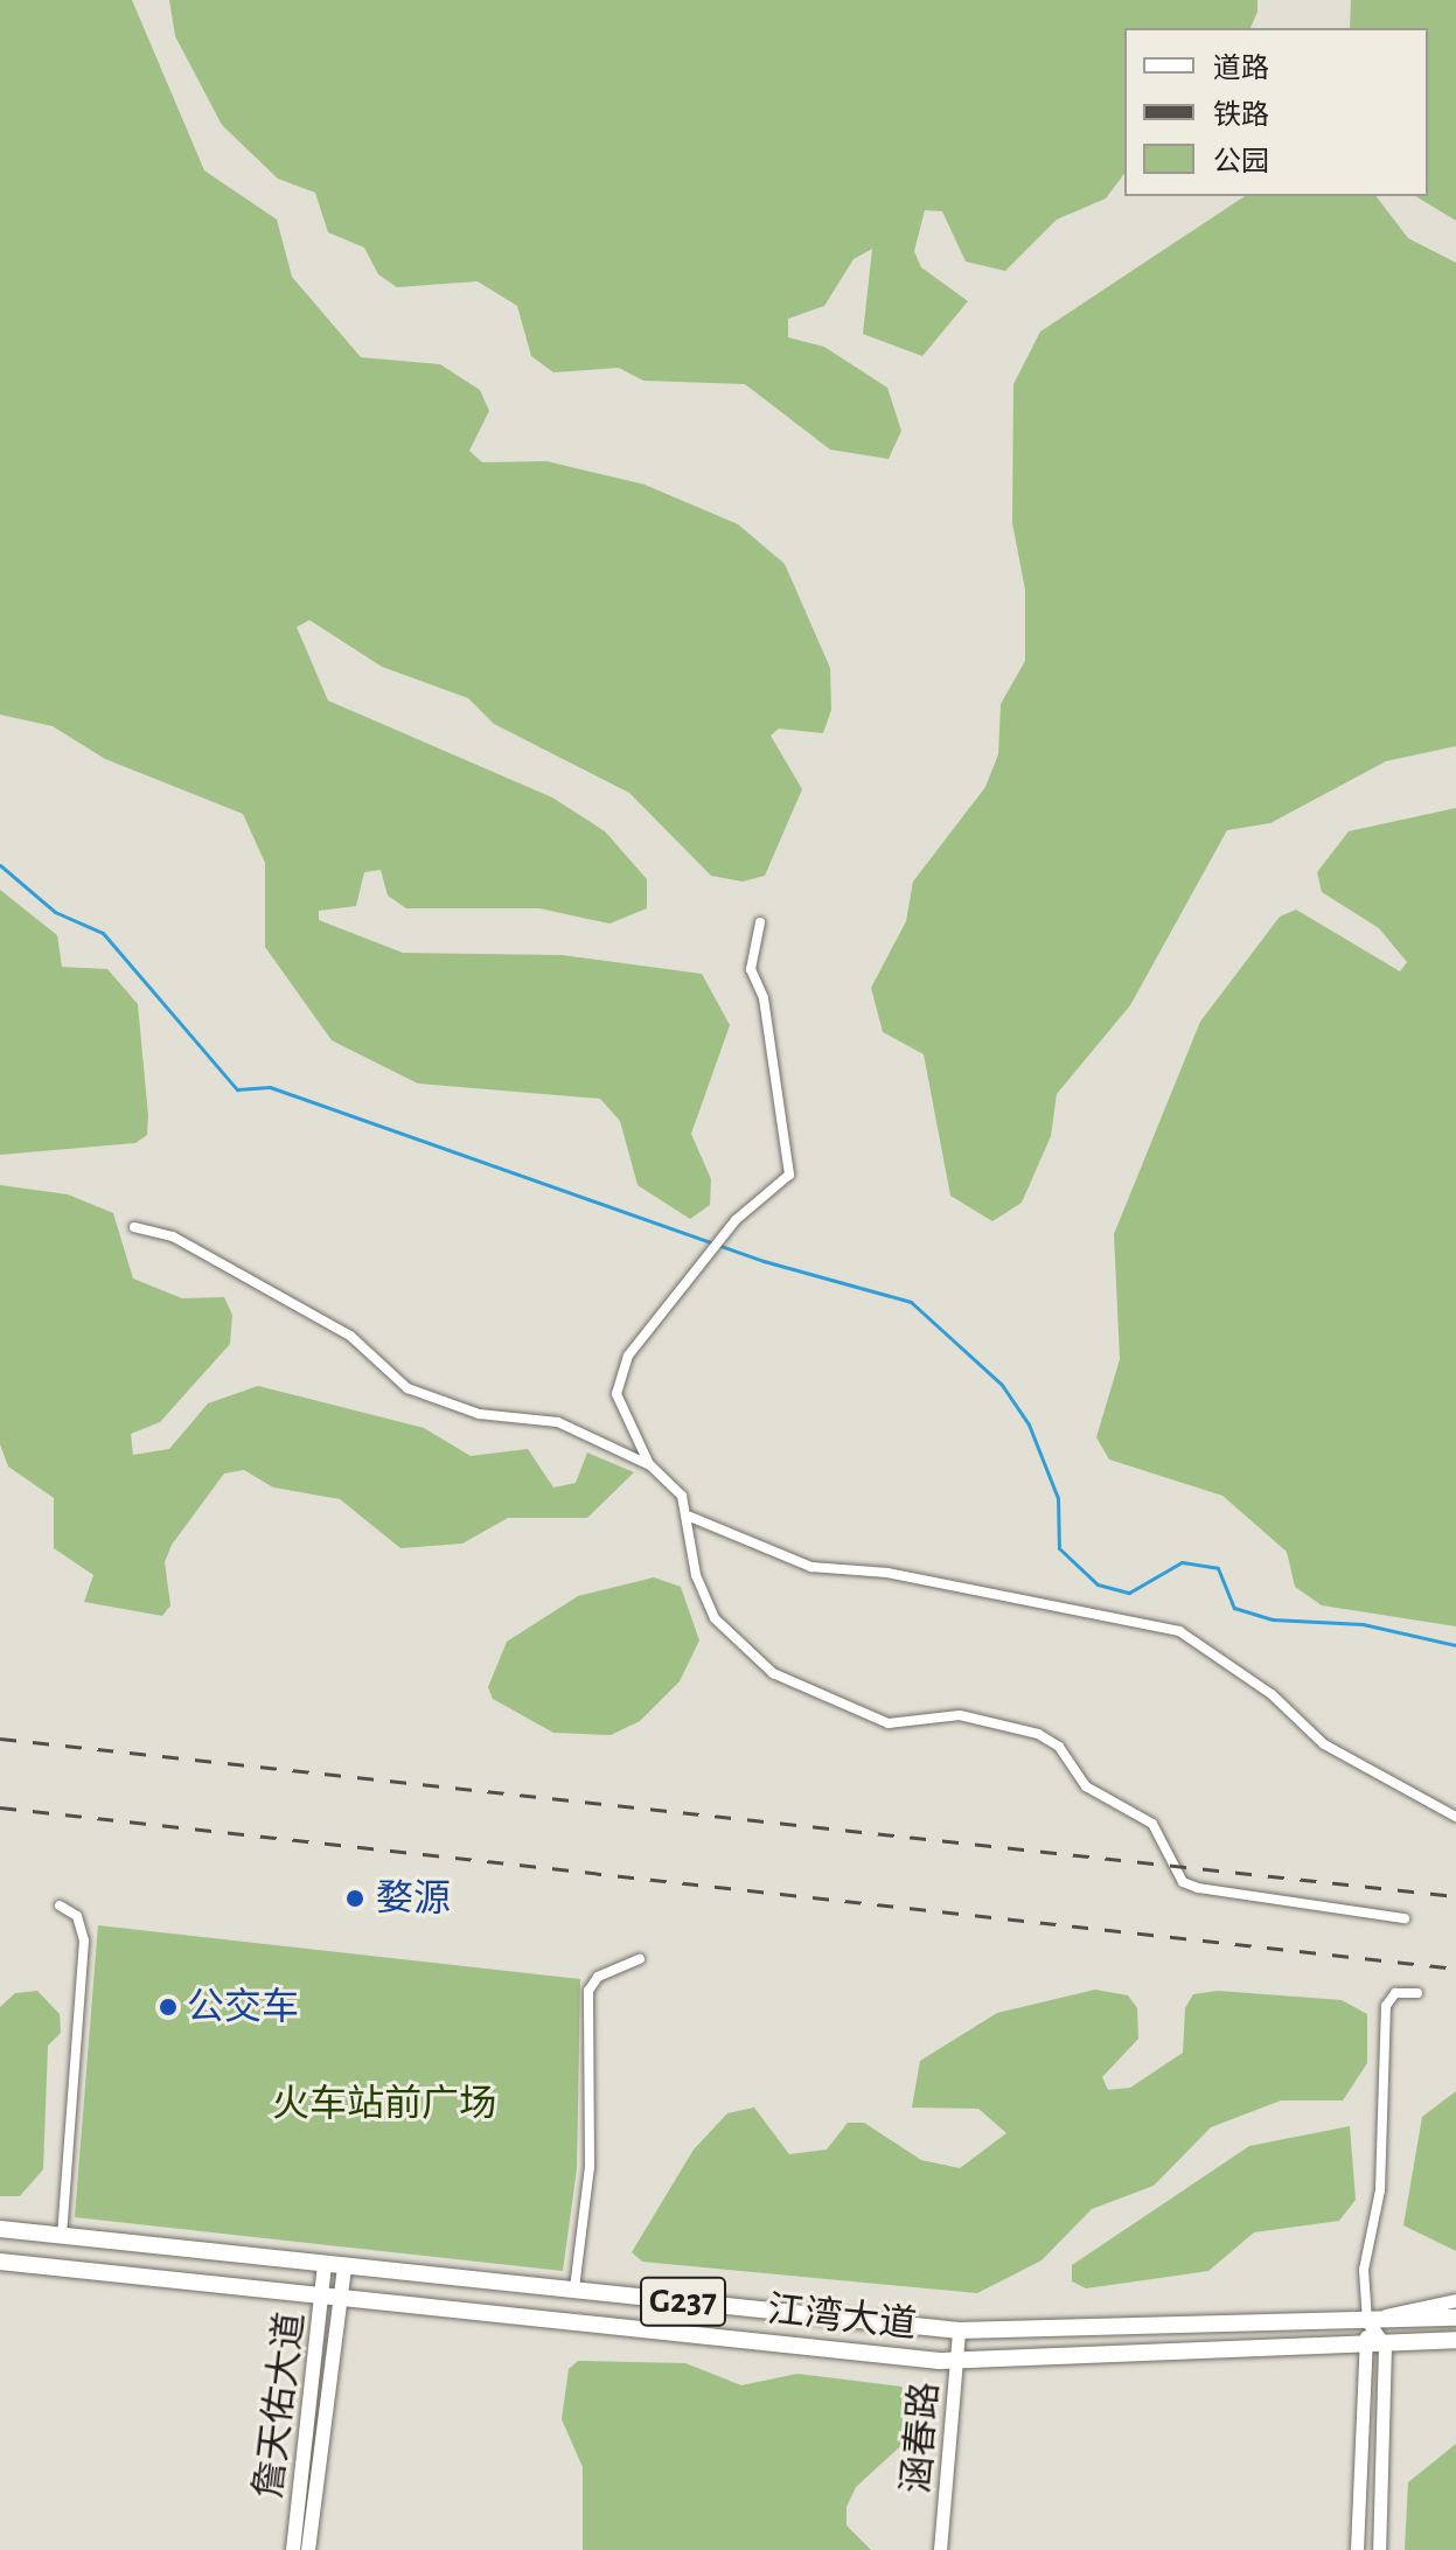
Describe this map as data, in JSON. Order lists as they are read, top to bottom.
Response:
{
  "streets": {
    "highway": ["G237", "江湾大道"],
    "main road": ["詹天佑大道", "涵春路"]
  },
  "crossings": [
    ["江湾大道", "詹天佑大道"],
    ["江湾大道", "涵春路"]
  ],
  "parks": ["火车站前广场"],
  "places": ["婺源", "公交车"],
  "legend": ["道路", "铁路", "公园"]
}
